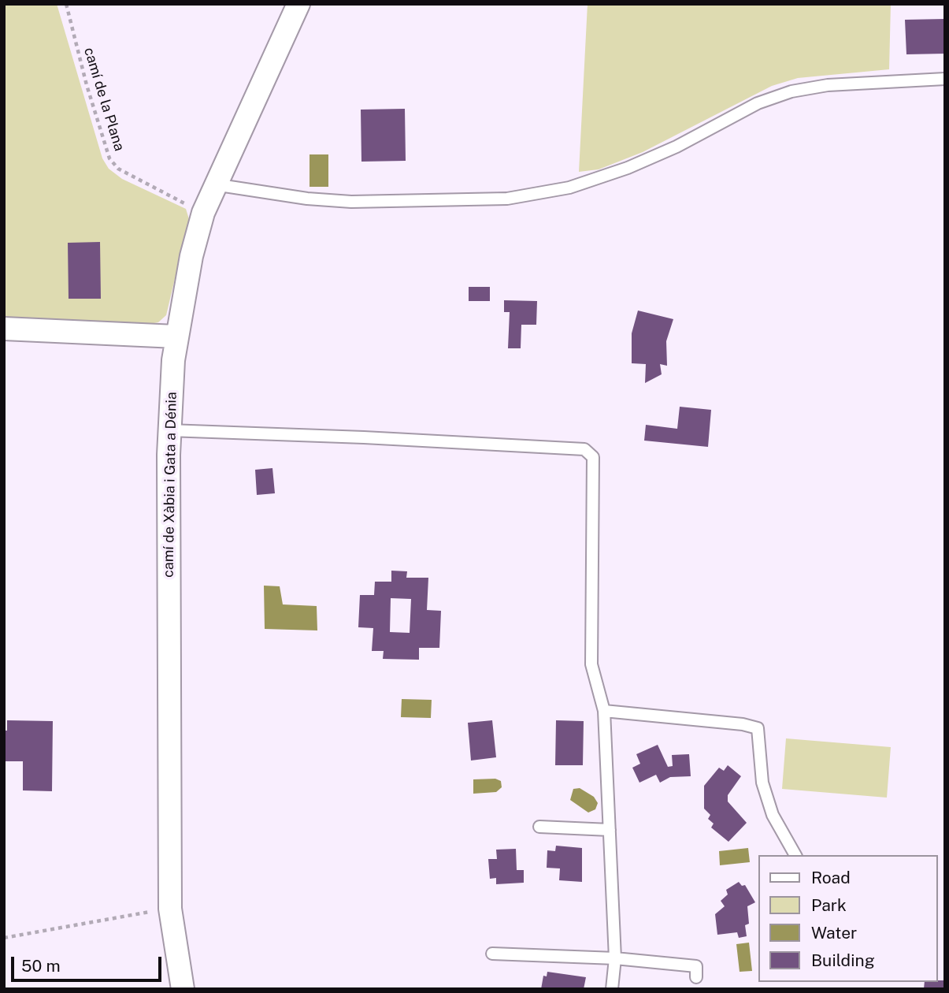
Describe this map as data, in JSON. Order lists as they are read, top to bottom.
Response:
{
  "streets": {
    "street": ["camí de Xàbia i Gata a Dénia"],
    "path": ["camí de la Plana"]
  },
  "crossings": [
    ["camí de la Plana", "camí de Xàbia i Gata a Dénia"]
  ],
  "legend": [
    "Road",
    "Park",
    "Water",
    "Building"
  ],
  "scale_bar": "50 m"
}
